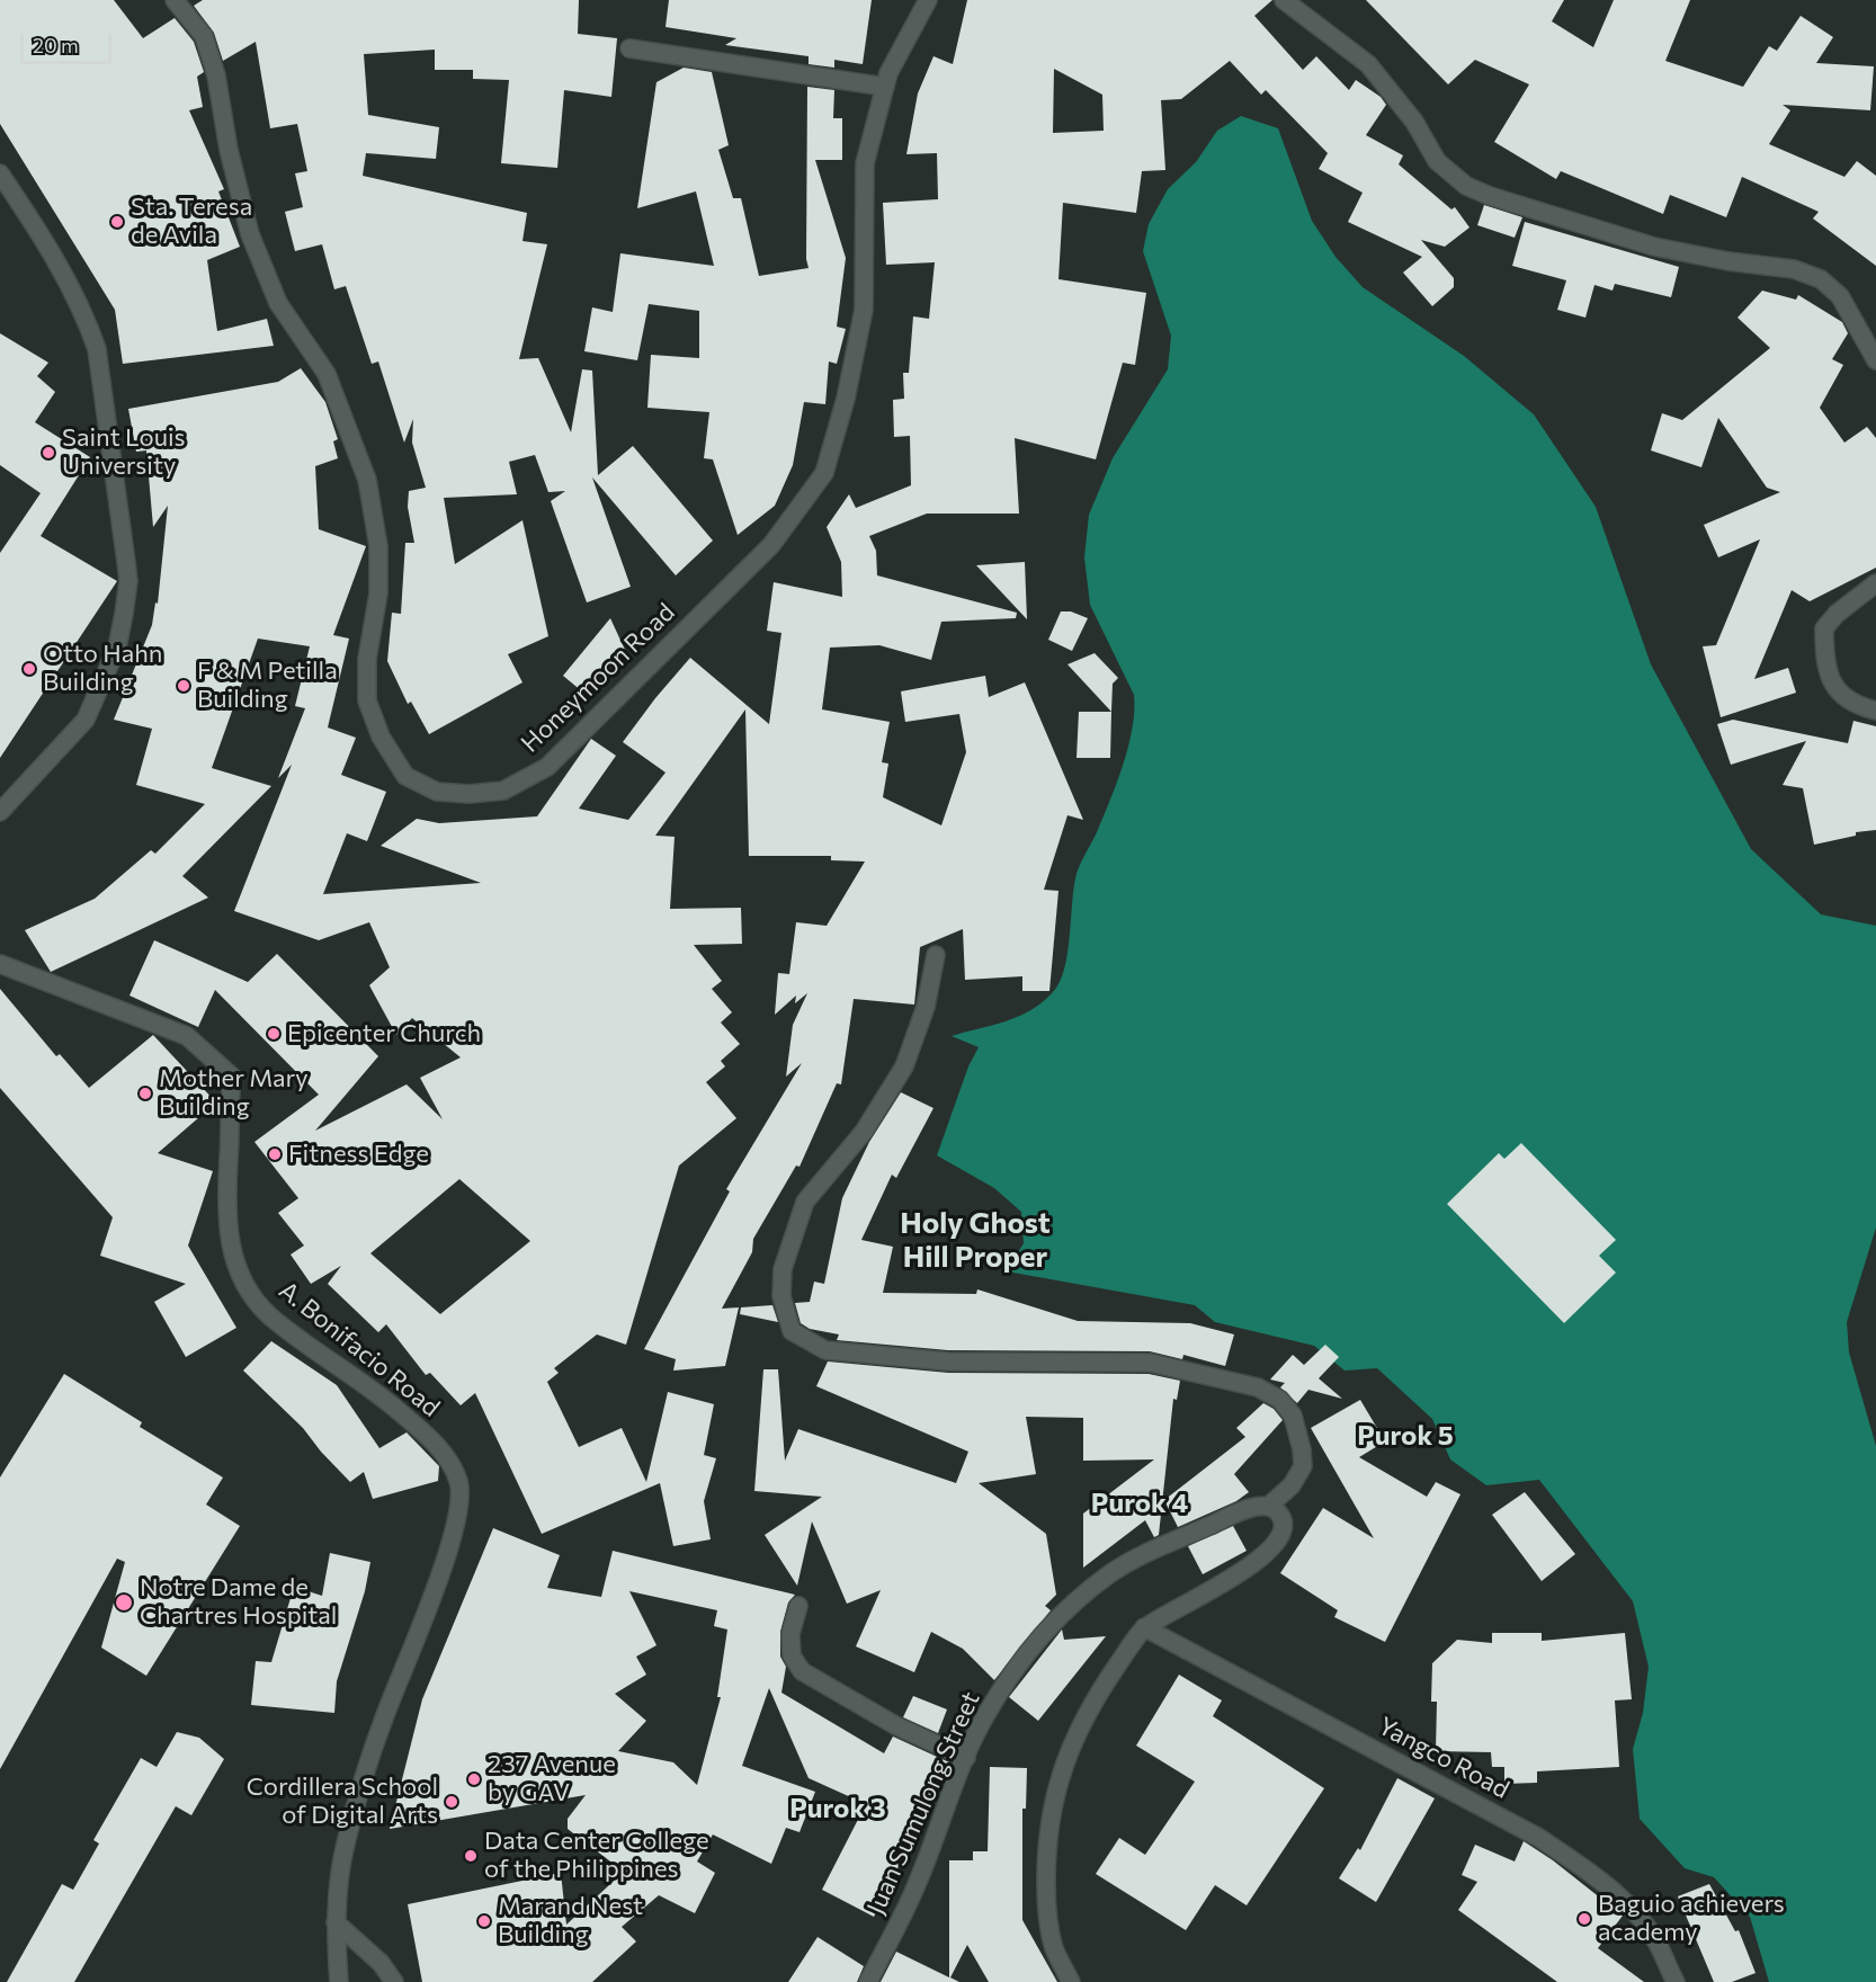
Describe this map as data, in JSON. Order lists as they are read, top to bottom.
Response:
{
  "streets": {
    "street": [
      "Honeymoon Road",
      "A. Bonifacio Road",
      "Yangco Road",
      "Juan Sumulong Street"
    ]
  },
  "districts": [
    "Holy Ghost Hill Proper",
    "Purok 5",
    "Purok 4",
    "Purok 3"
  ],
  "places": [
    "Sta. Teresa de Avila",
    "Saint Louis University",
    "Otto Hahn Building",
    "F & M Petilla Building",
    "Epicenter Church",
    "Mother Mary Building",
    "Fitness Edge",
    "Notre Dame de Chartres Hospital",
    "237 Avenue by GAV",
    "Cordillera School of Digital Arts",
    "Data Center College of the Philippines",
    "Baguio achievers academy",
    "Marand Nest Building"
  ],
  "scale_bar": "20 m"
}
